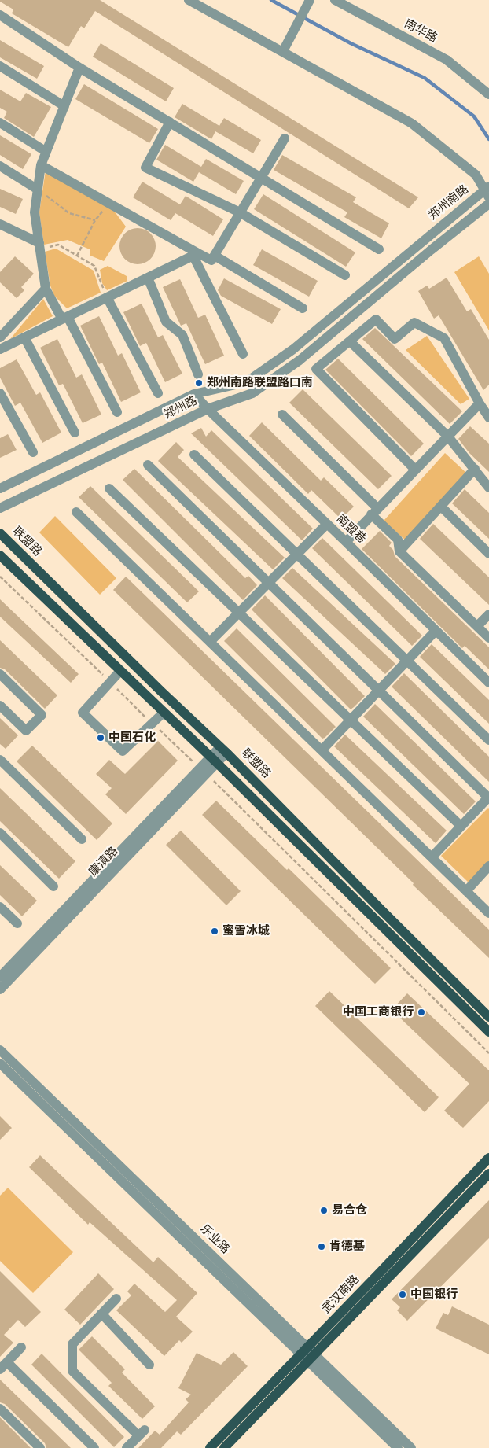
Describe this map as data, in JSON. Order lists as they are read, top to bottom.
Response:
{
  "streets": {
    "main road": ["联盟路", "武汉南路"],
    "street": [
      "南华路",
      "郑州南路",
      "郑州路",
      "南盟巷",
      "康滇路",
      "乐业路"
    ]
  },
  "crossings": [
    ["郑州南路", "郑州路"],
    ["郑州路", "南盟巷"],
    ["联盟路", "康滇路"],
    ["乐业路", "武汉南路"]
  ],
  "places": [
    "郑州南路联盟路口南",
    "中国石化",
    "蜜雪冰城",
    "中国工商银行",
    "易合仓",
    "肯德基",
    "中国银行"
  ]
}
